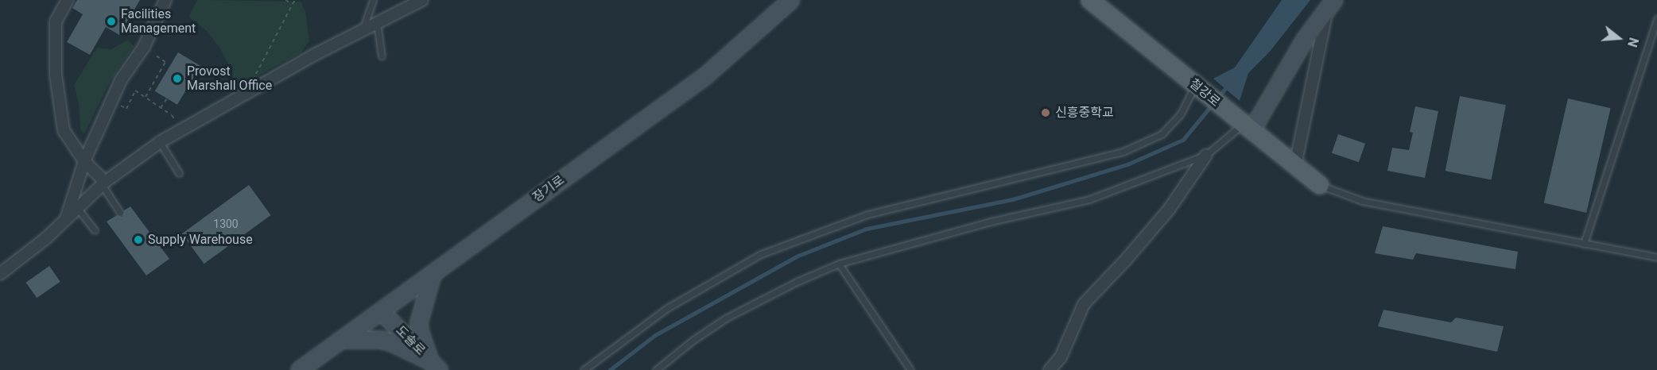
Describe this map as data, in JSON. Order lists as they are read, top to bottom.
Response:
{
  "streets": {
    "main road": ["철강로", "장기로", "도솔로"]
  },
  "crossings": [
    ["장기로", "도솔로"]
  ],
  "places": [
    "Facilities Management",
    "Provost Marshall Office",
    "신흥중학교",
    "Supply Warehouse"
  ],
  "house_numbers": ["1300"],
  "north": "right"
}
